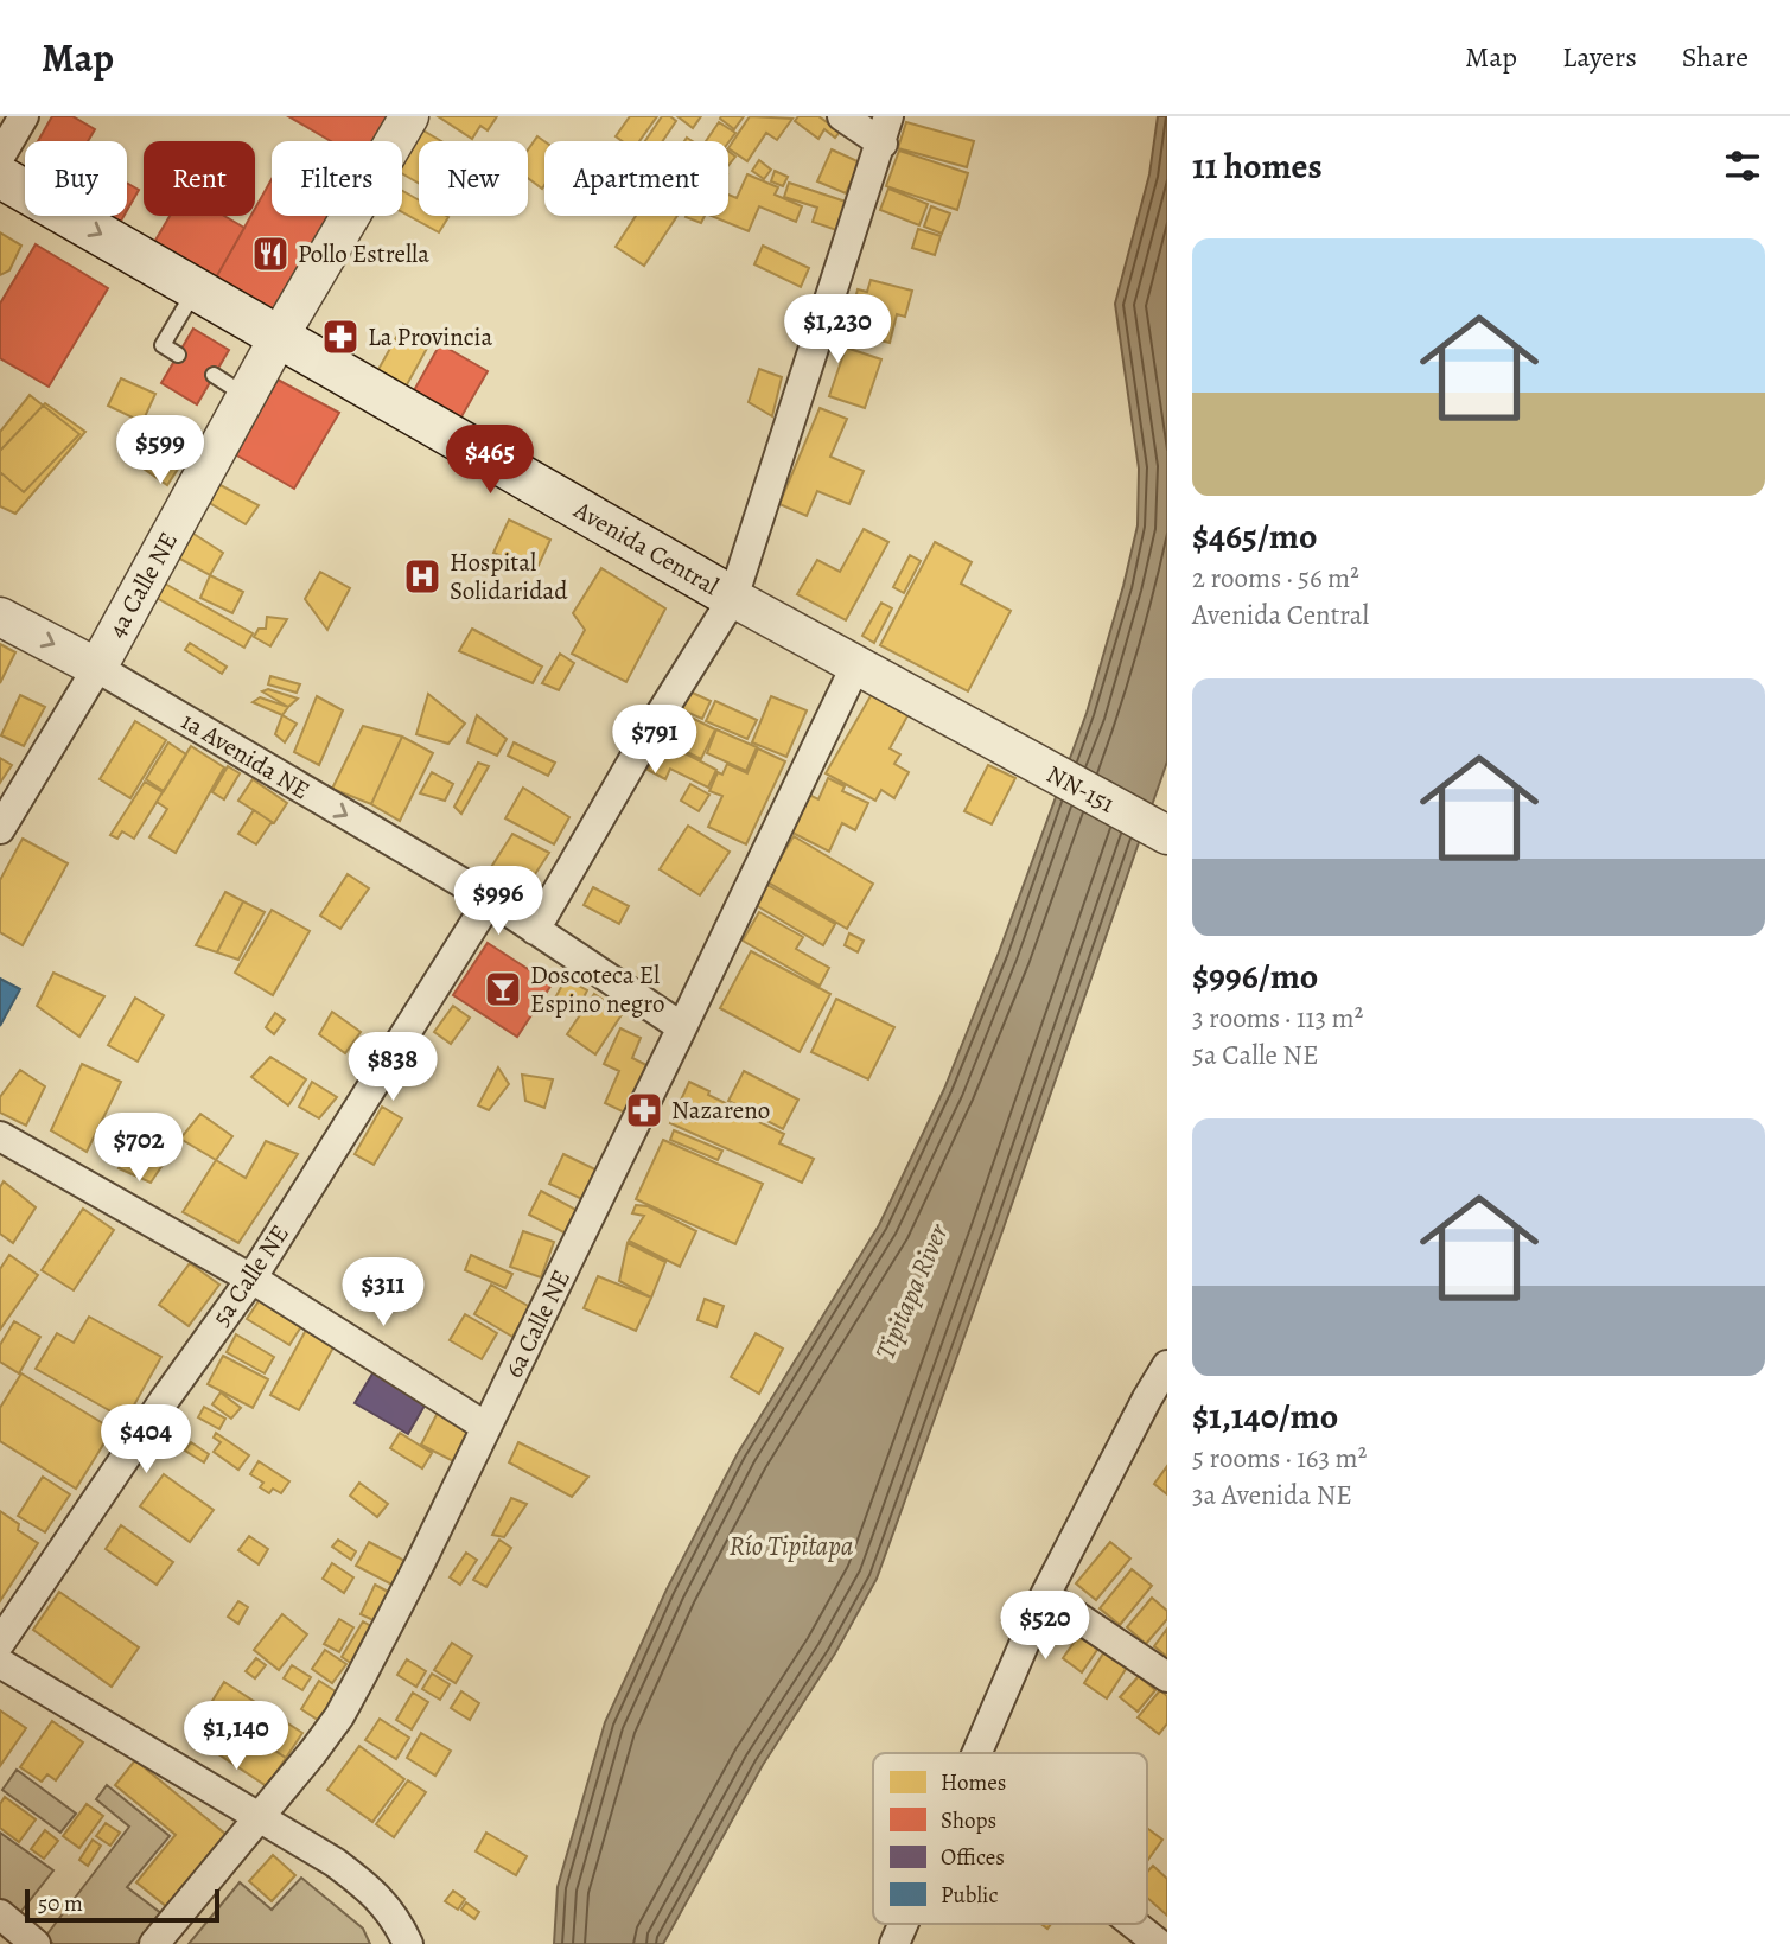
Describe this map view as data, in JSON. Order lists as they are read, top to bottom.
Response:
{
  "streets": {
    "main road": ["Avenida Central", "NN-151"],
    "street": [
      "4a Calle NE",
      "1a Avenida NE",
      "5a Calle NE",
      "6a Calle NE"
    ]
  },
  "crossings": [
    ["Avenida Central", "4a Calle NE"],
    ["Avenida Central", "NN-151"],
    ["Avenida Central", "6a Calle NE"],
    ["4a Calle NE", "1a Avenida NE"],
    ["1a Avenida NE", "5a Calle NE"],
    ["1a Avenida NE", "6a Calle NE"]
  ],
  "one_way": ["1a Avenida NE"],
  "water": ["Tipitapa River", "Río Tipitapa"],
  "places": {
    "restaurant": ["Pollo Estrella"],
    "pharmacy": ["La Provincia", "Nazareno"],
    "hospital": ["Hospital Solidaridad"],
    "bar": ["Doscoteca El Espino negro"]
  },
  "legend": [
    "Homes",
    "Shops",
    "Offices",
    "Public"
  ],
  "scale_bar": "50 m",
  "page": {
    "header": "Map",
    "nav": ["Map", "Layers", "Share"],
    "heading": "11 homes",
    "chip": [
      "Buy",
      "Rent",
      "Filters",
      "New",
      "Apartment"
    ],
    "list": [
      {
        "name": "$465/mo",
        "note": "2 rooms · 56 m² · Avenida Central"
      },
      {
        "name": "$996/mo",
        "note": "3 rooms · 113 m² · 5a Calle NE"
      },
      {
        "name": "$1,140/mo",
        "note": "5 rooms · 163 m² · 3a Avenida NE"
      }
    ],
    "price": [
      "$1,230",
      "$599",
      "$465",
      "$791",
      "$996",
      "$838",
      "$702",
      "$311",
      "$404",
      "$520",
      "$1,140"
    ],
    "scale": "50 m"
  }
}
